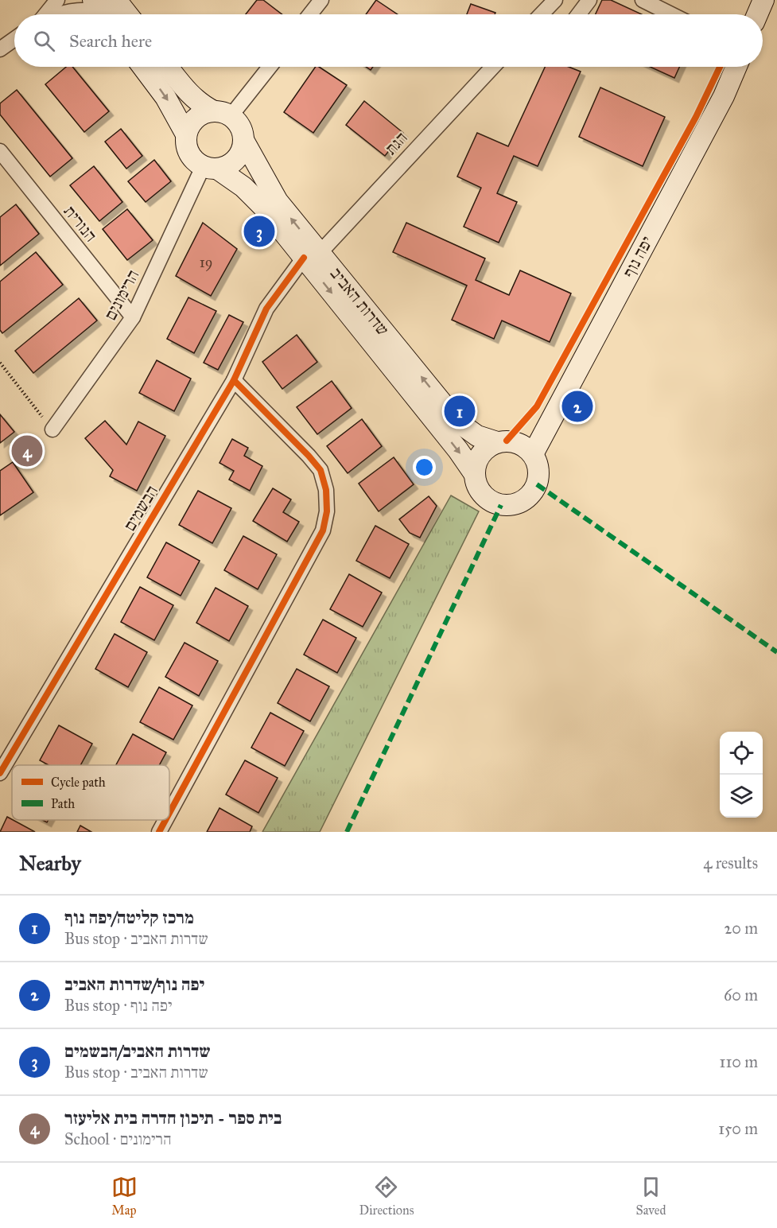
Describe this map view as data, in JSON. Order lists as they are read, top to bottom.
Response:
{
  "streets": {
    "street": [
      "הגת",
      "הנורית",
      "יפה נוף",
      "הרימונים",
      "שדרות האביב",
      "הבשמים"
    ]
  },
  "crossings": [
    ["הגת", "שדרות האביב"],
    ["הגת", "הבשמים"],
    ["הנורית", "הרימונים"],
    ["יפה נוף", "שדרות האביב"],
    ["הרימונים", "שדרות האביב"],
    ["שדרות האביב", "הבשמים"]
  ],
  "house_numbers": ["19"],
  "legend": ["Cycle path", "Path"],
  "page": {
    "search": "Search here",
    "pins": [
      "3",
      "2",
      "1",
      "4"
    ],
    "heading": ["Nearby", "4 results"],
    "list": [
      {
        "mark": "1",
        "name": "מרכז קליטה/יפה נוף",
        "note": "Bus stop · שדרות האביב",
        "value": "20 m"
      },
      {
        "mark": "2",
        "name": "יפה נוף/שדרות האביב",
        "note": "Bus stop · יפה נוף",
        "value": "60 m"
      },
      {
        "mark": "3",
        "name": "שדרות האביב/הבשמים",
        "note": "Bus stop · שדרות האביב",
        "value": "110 m"
      },
      {
        "mark": "4",
        "name": "בית ספר - תיכון חדרה בית אליעזר",
        "note": "School · הרימונים",
        "value": "150 m"
      }
    ],
    "nav": ["Map", "Directions", "Saved"]
  }
}
